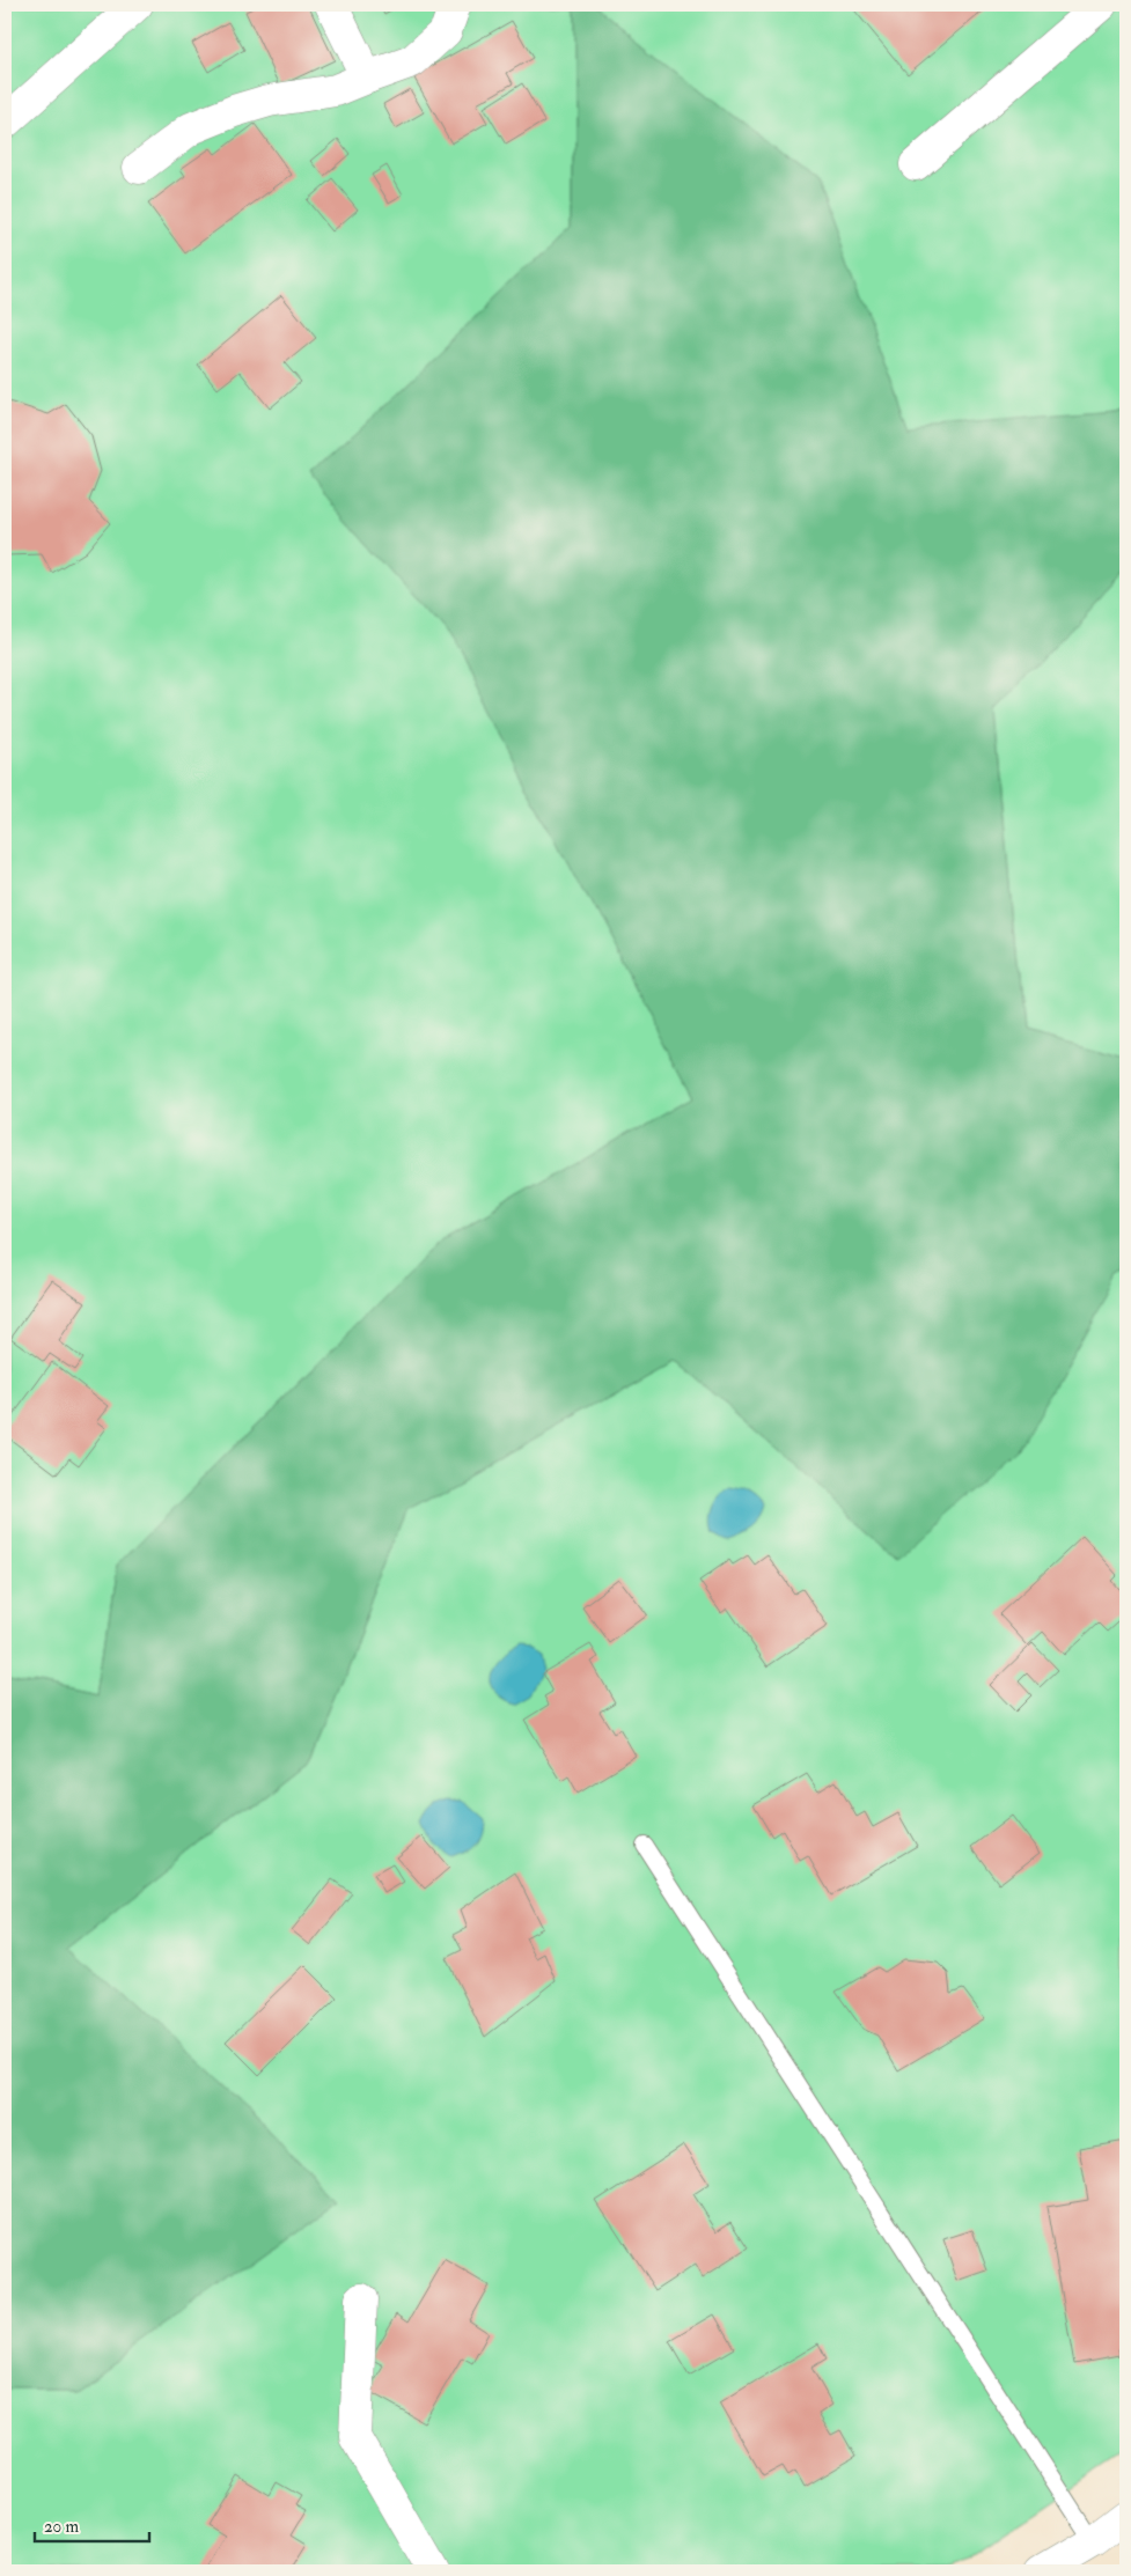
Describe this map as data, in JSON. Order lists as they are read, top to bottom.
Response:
{
  "scale_bar": "20 m"
}
